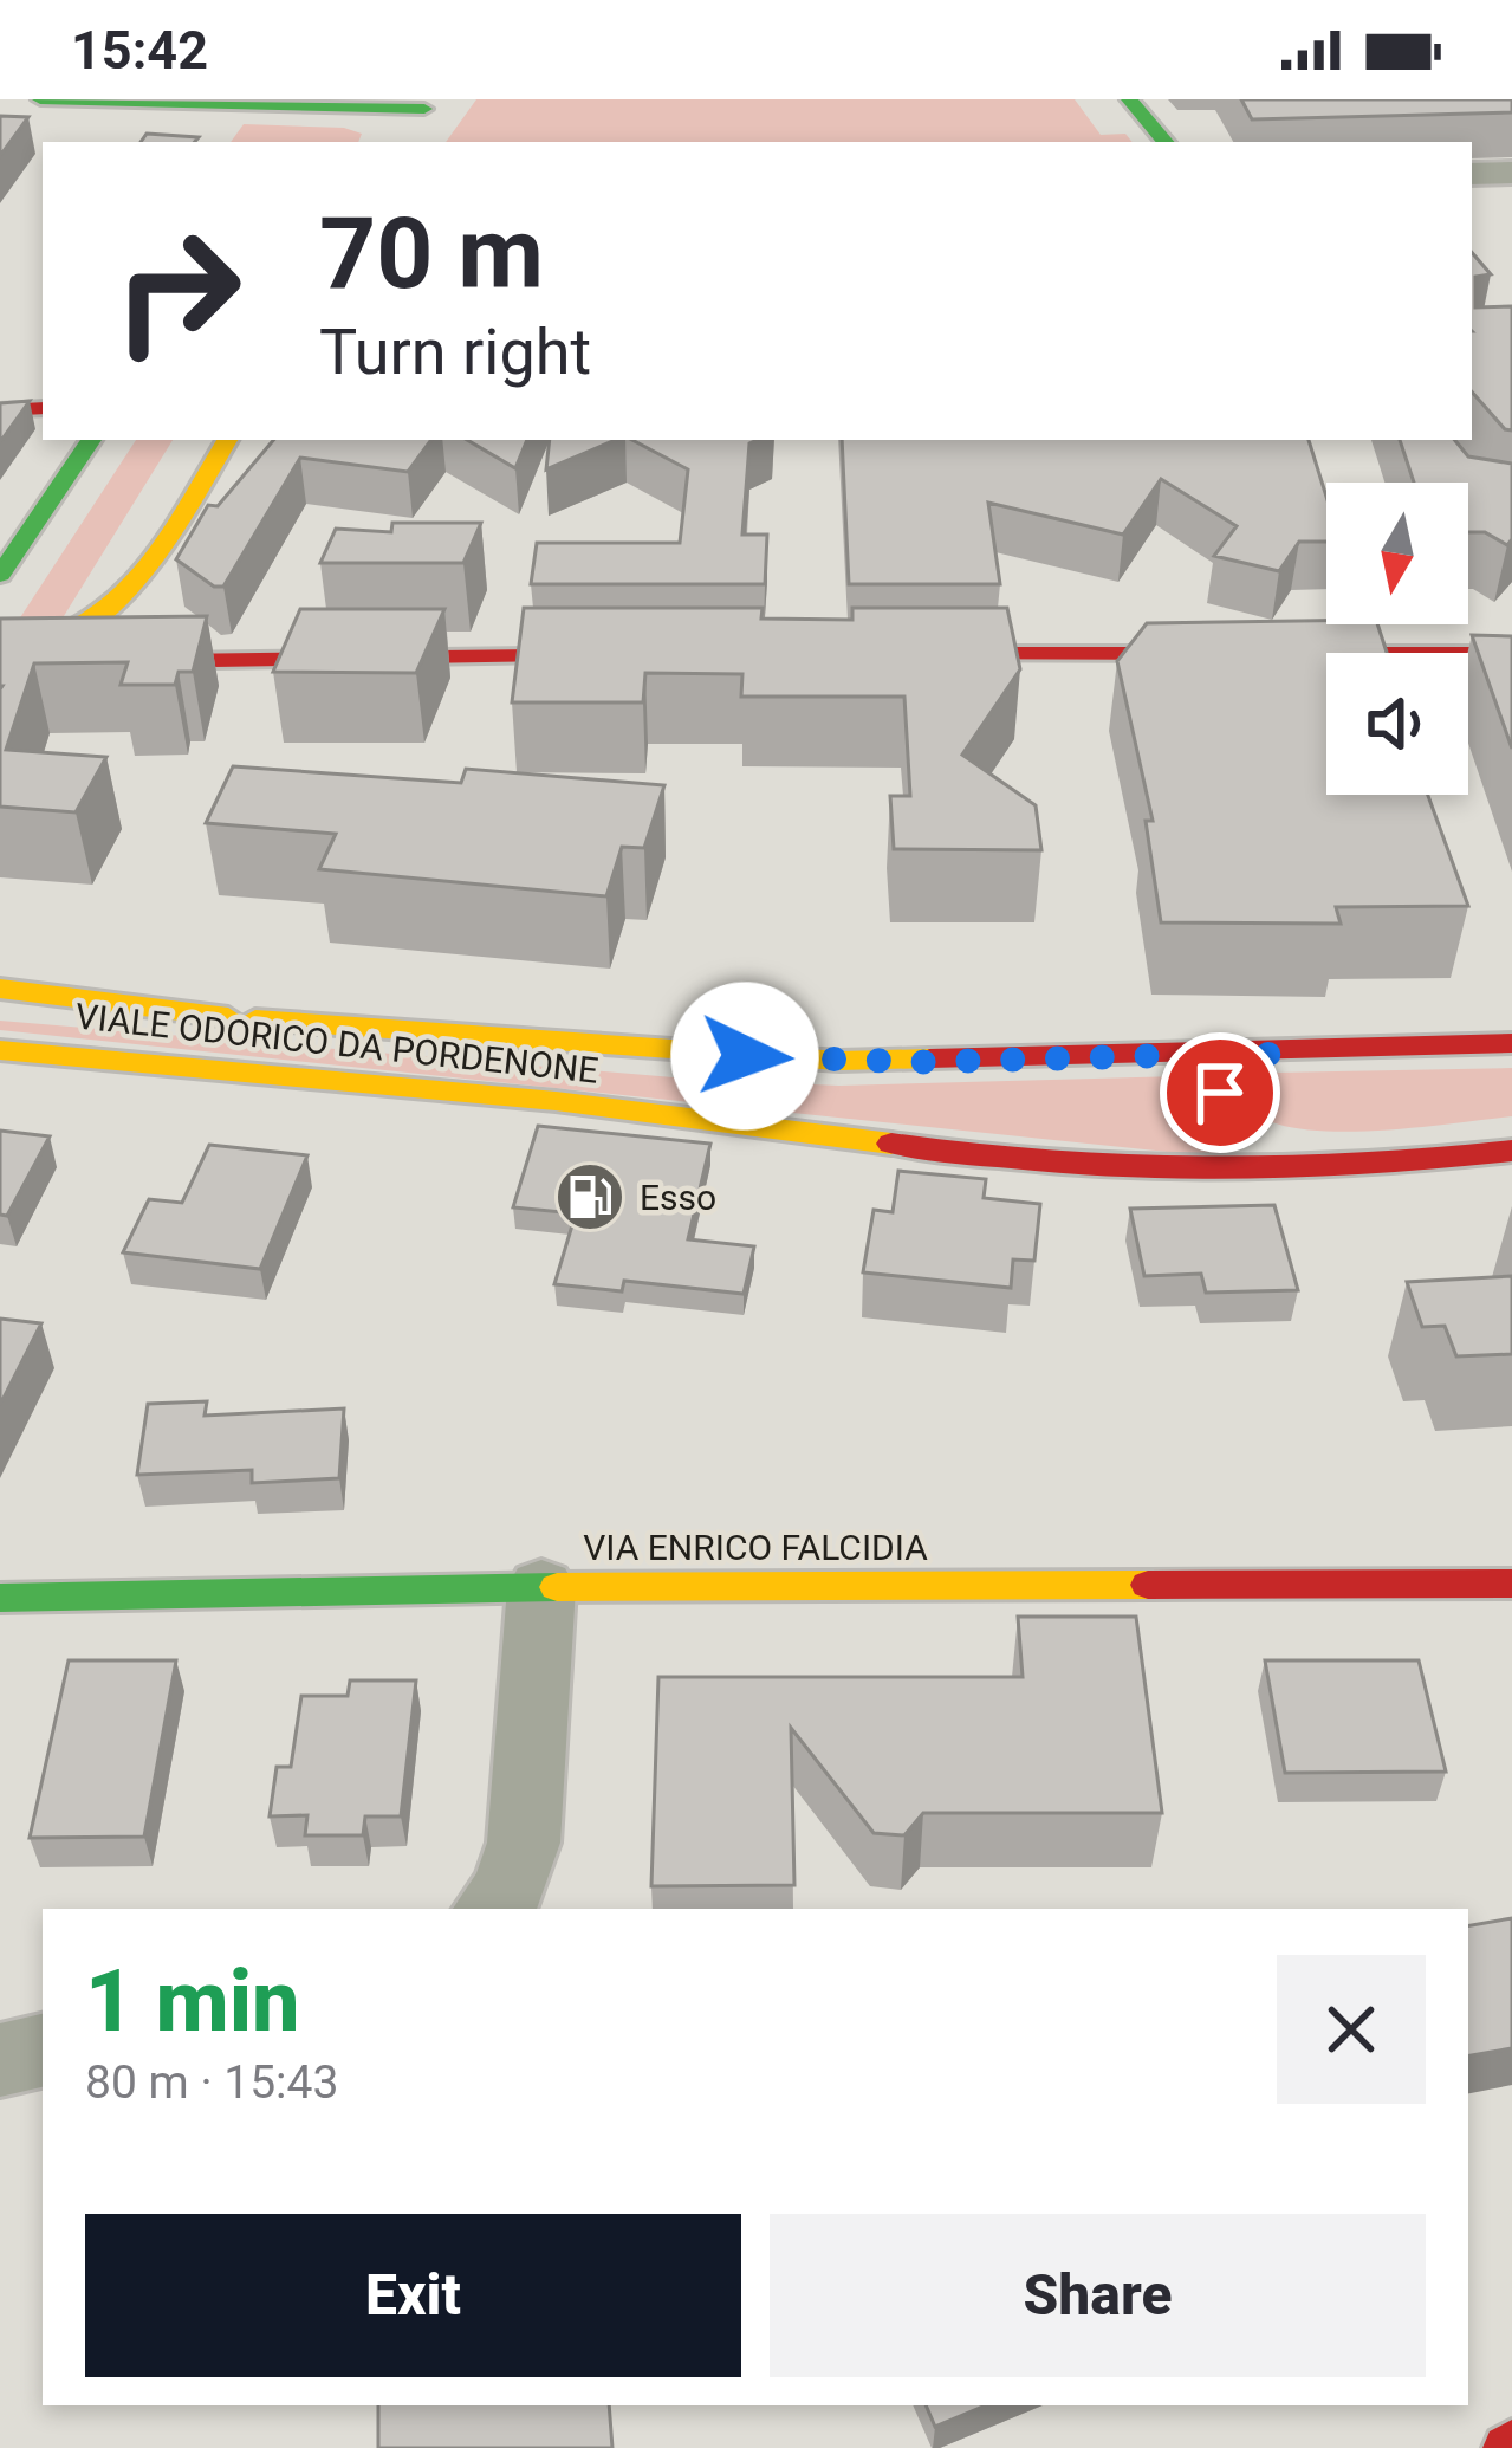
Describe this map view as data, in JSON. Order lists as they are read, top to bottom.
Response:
{
  "streets": {
    "main road": ["VIALE ODORICO DA PORDENONE", "VIA ENRICO FALCIDIA"]
  },
  "places": {
    "fuel station": ["Esso"]
  },
  "north": "bottom",
  "page": {
    "status": "15:42",
    "turn": ["70 m", "Turn right"],
    "heading": ["1 min", "80 m · 15:43"],
    "buttons": ["Exit", "Share"]
  }
}
